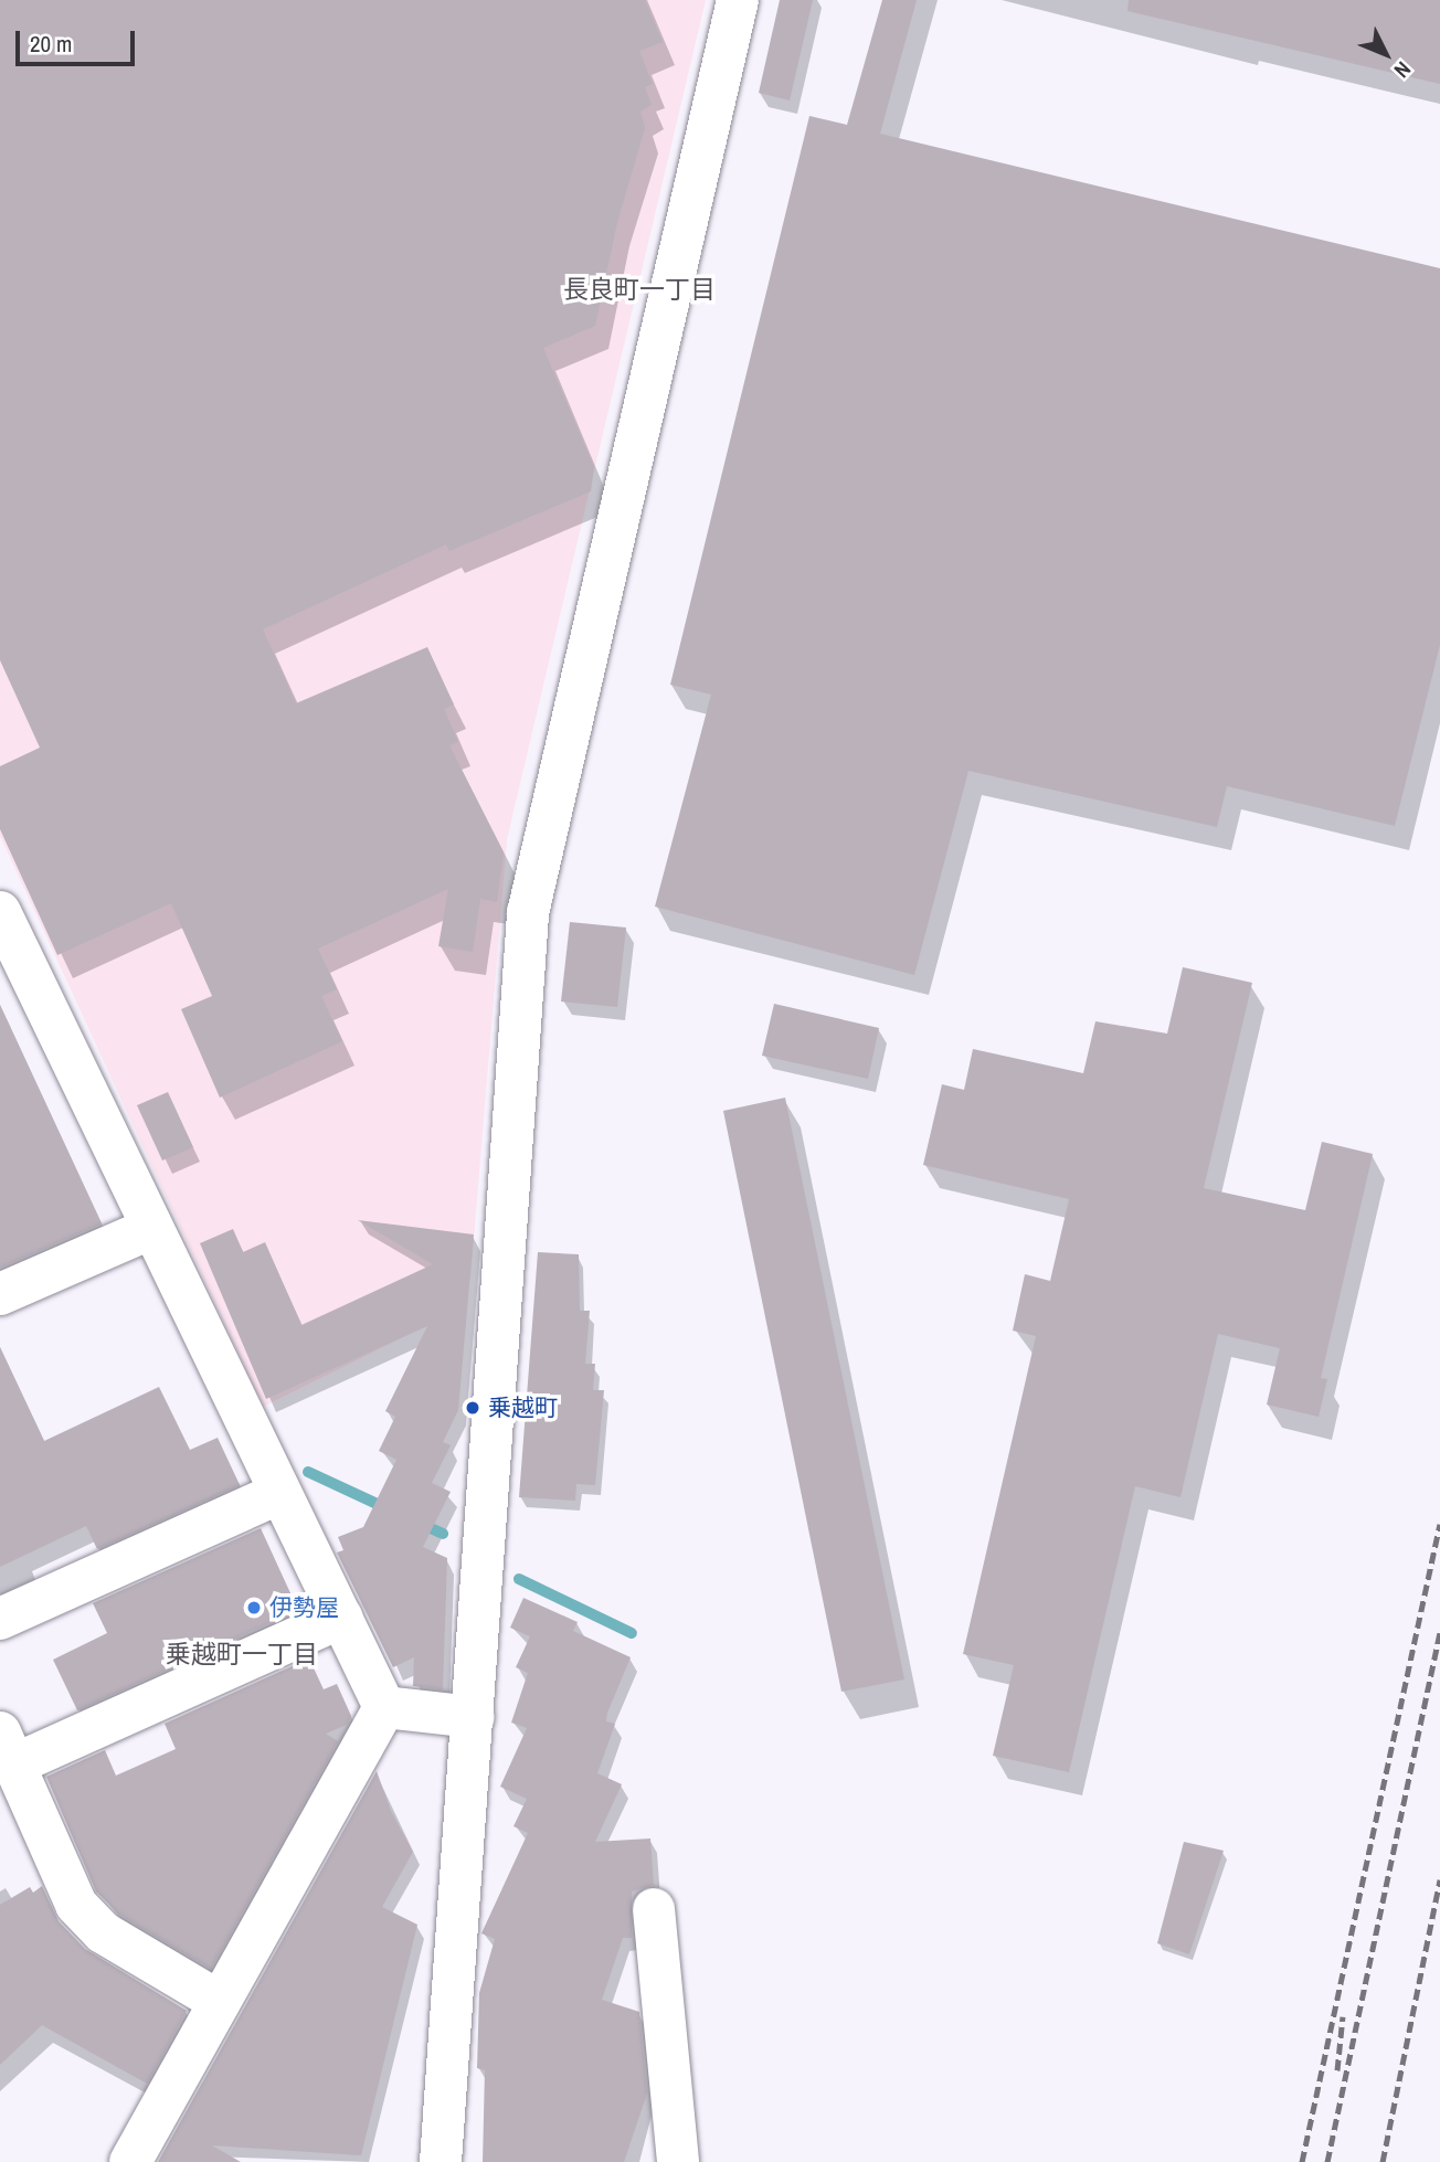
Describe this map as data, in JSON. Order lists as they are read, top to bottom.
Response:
{
  "districts": ["長良町一丁目", "乗越町一丁目"],
  "places": ["乗越町", "伊勢屋"],
  "scale_bar": "20 m",
  "north": "bottom right"
}
